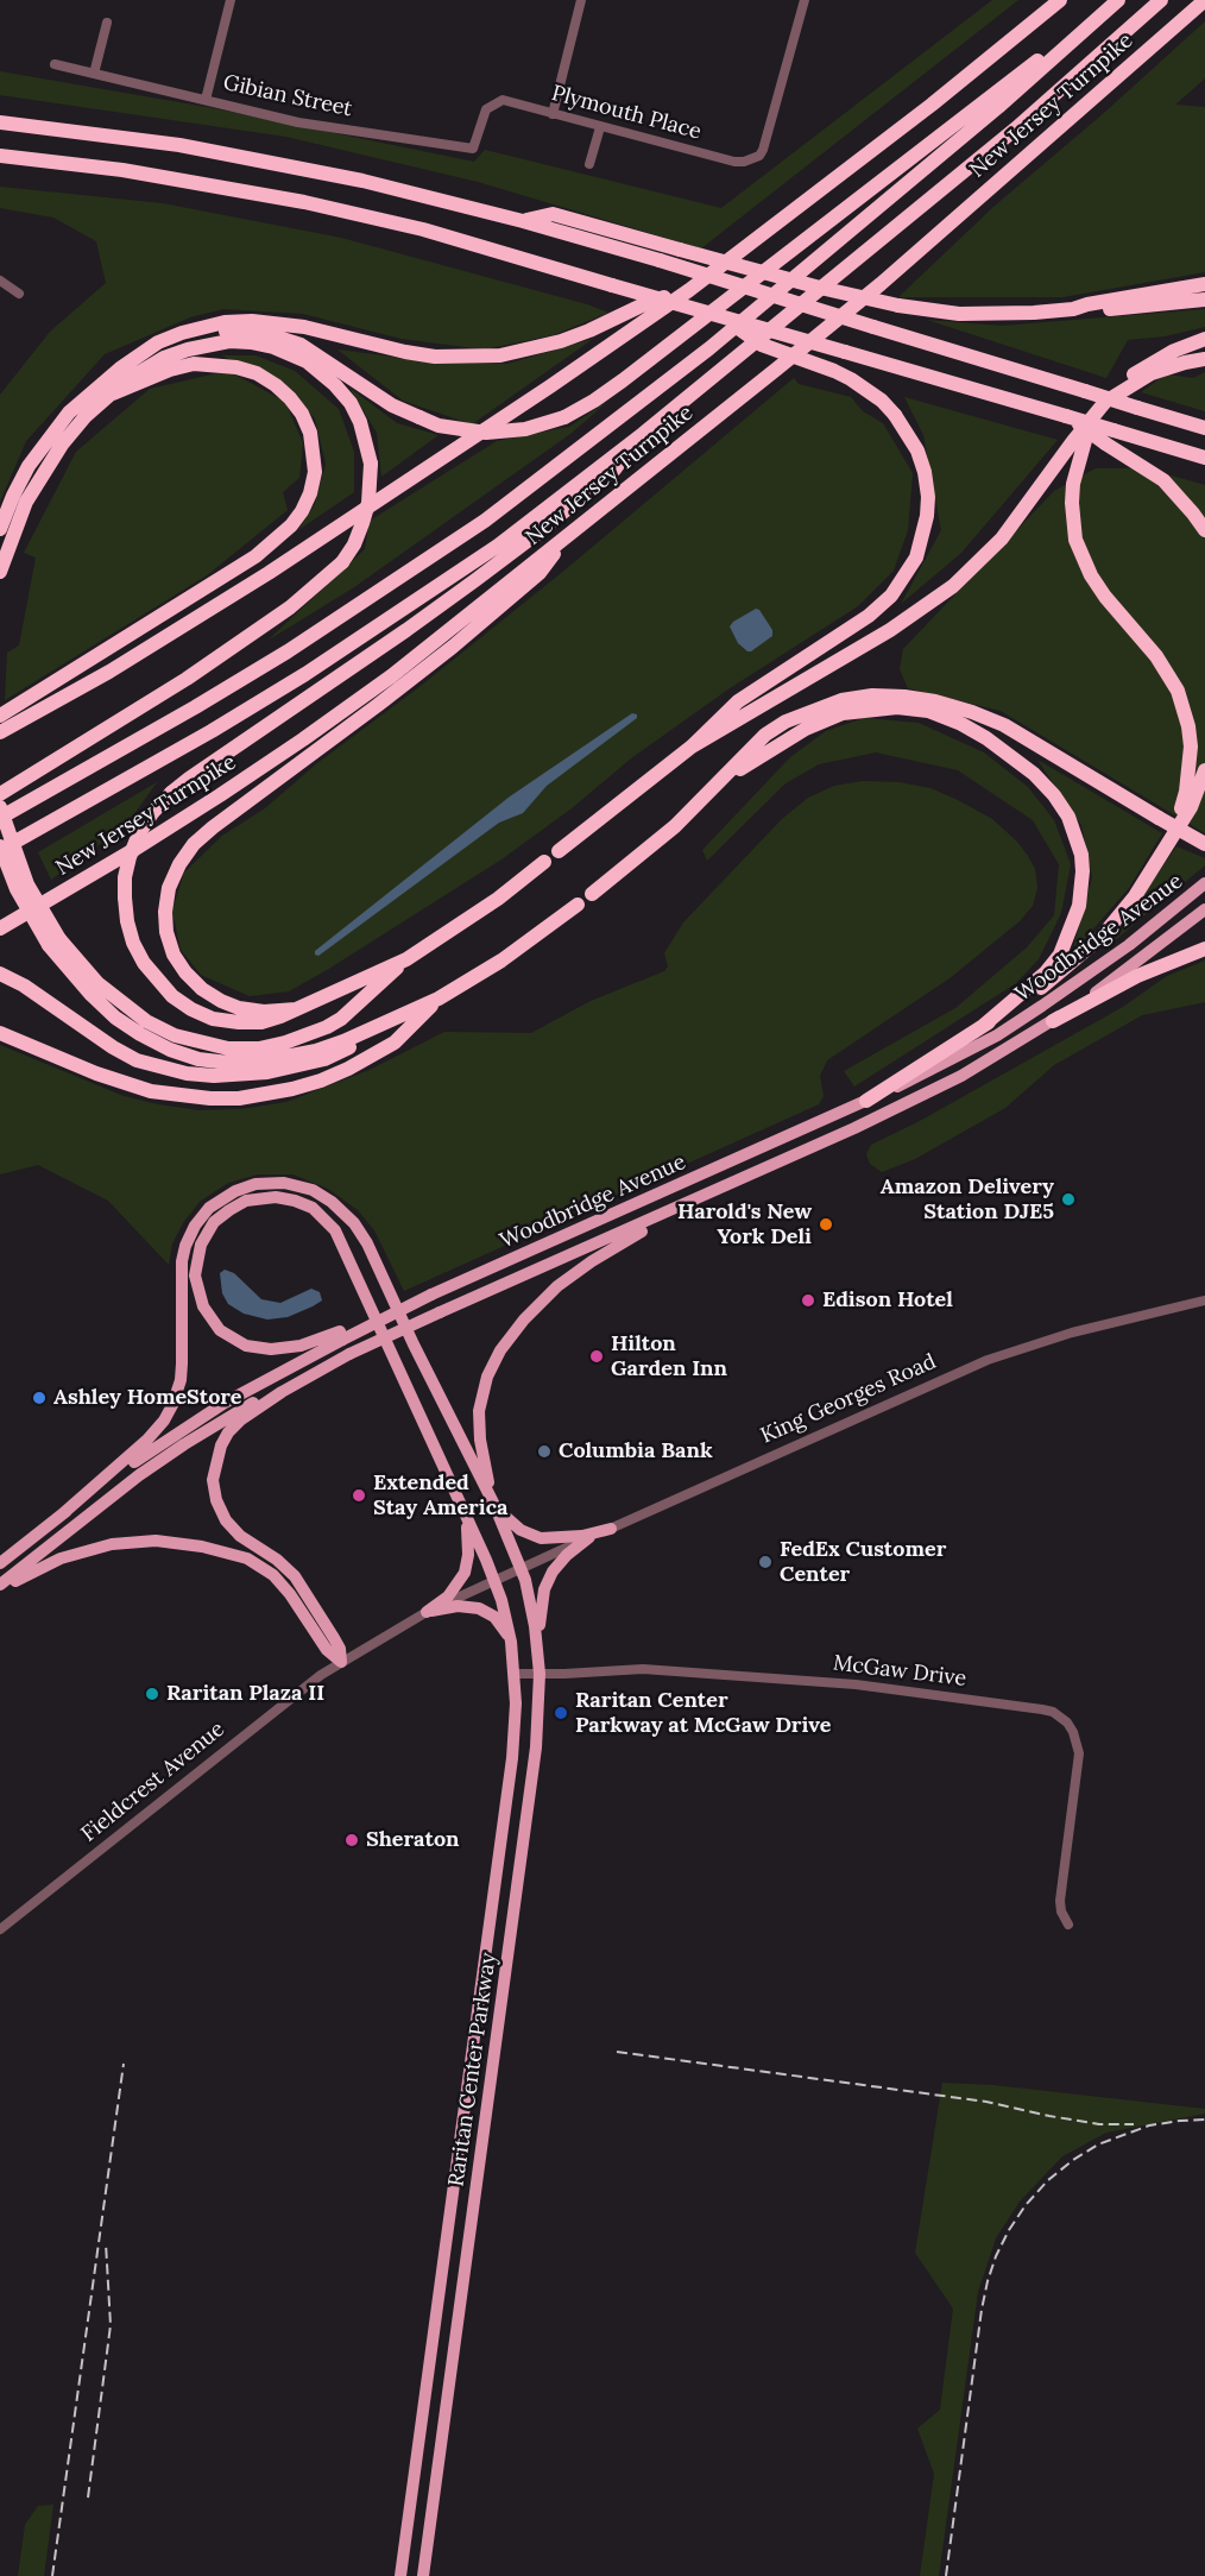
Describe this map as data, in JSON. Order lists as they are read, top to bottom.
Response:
{
  "streets": {
    "highway": ["New Jersey Turnpike"],
    "main road": ["Woodbridge Avenue", "Raritan Center Parkway"],
    "street": [
      "Gibian Street",
      "Plymouth Place",
      "King Georges Road",
      "McGaw Drive",
      "Fieldcrest Avenue"
    ]
  },
  "crossings": [
    ["Gibian Street", "Plymouth Place"],
    ["King Georges Road", "Fieldcrest Avenue"],
    ["King Georges Road", "Raritan Center Parkway"],
    ["McGaw Drive", "Raritan Center Parkway"],
    ["Fieldcrest Avenue", "Raritan Center Parkway"]
  ],
  "places": [
    "Amazon Delivery Station DJE5",
    "Harold's New York Deli",
    "Edison Hotel",
    "Hilton Garden Inn",
    "Ashley HomeStore",
    "Columbia Bank",
    "Extended Stay America",
    "FedEx Customer Center",
    "Raritan Plaza II",
    "Raritan Center Parkway at McGaw Drive",
    "Sheraton"
  ]
}
